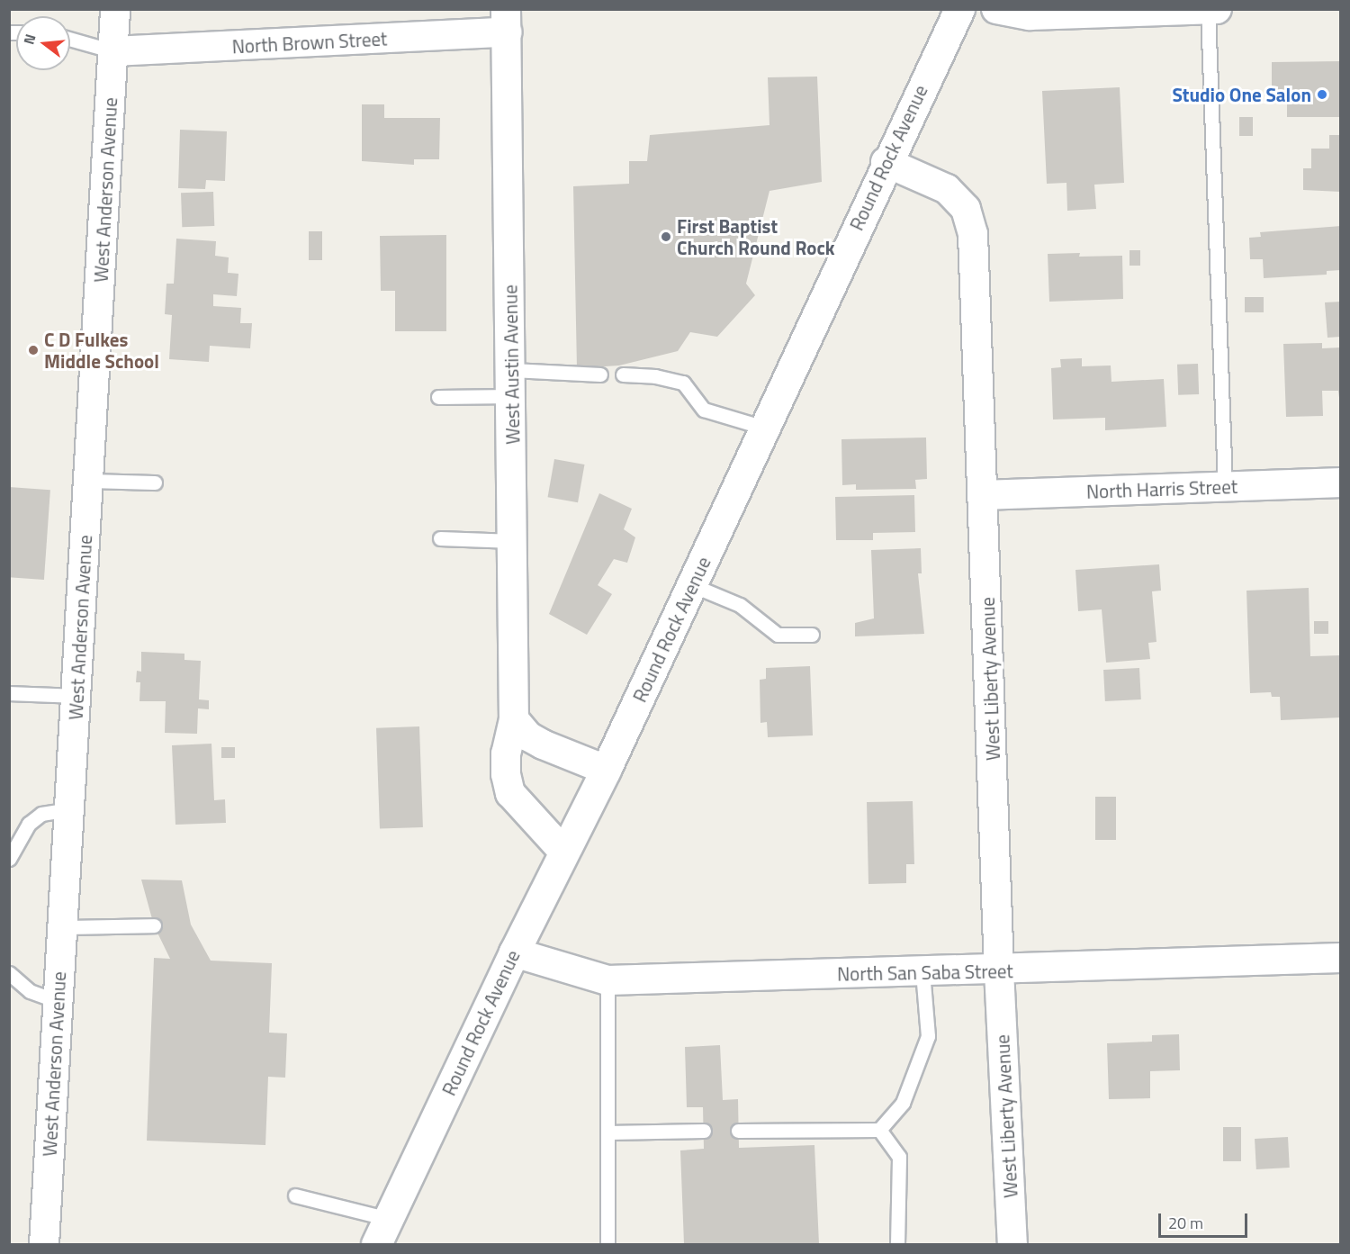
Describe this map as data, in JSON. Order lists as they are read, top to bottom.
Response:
{
  "streets": {
    "street": [
      "North Brown Street",
      "Round Rock Avenue",
      "West Anderson Avenue",
      "West Austin Avenue",
      "North Harris Street",
      "West Liberty Avenue",
      "North San Saba Street"
    ]
  },
  "crossings": [
    ["North Brown Street", "West Anderson Avenue"],
    ["North Brown Street", "West Austin Avenue"],
    ["Round Rock Avenue", "West Austin Avenue"],
    ["Round Rock Avenue", "West Liberty Avenue"],
    ["Round Rock Avenue", "North San Saba Street"],
    ["North Harris Street", "West Liberty Avenue"],
    ["West Liberty Avenue", "North San Saba Street"]
  ],
  "places": ["Studio One Salon", "First Baptist Church Round Rock", "C D Fulkes Middle School"],
  "scale_bar": "20 m",
  "north": "left"
}
